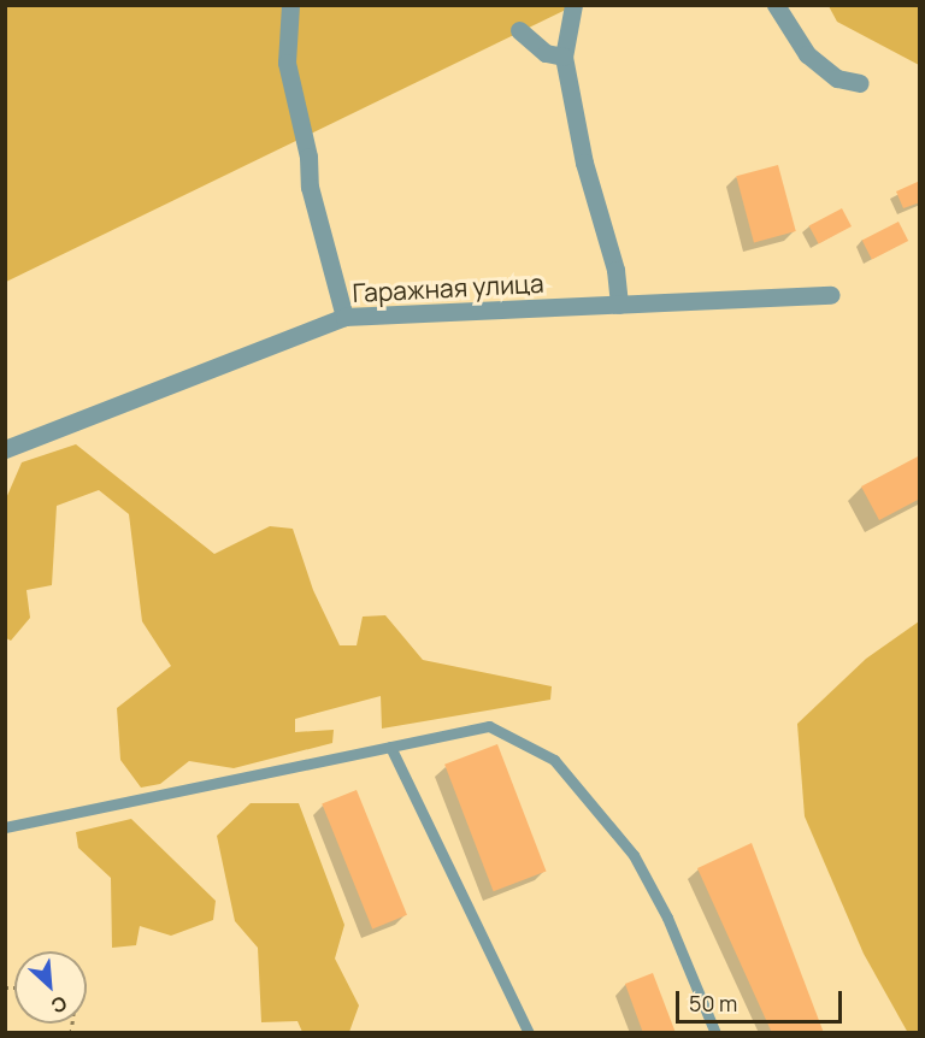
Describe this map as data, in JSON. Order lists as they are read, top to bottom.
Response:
{
  "streets": {
    "street": ["Гаражная улица"]
  },
  "scale_bar": "50 m",
  "north": "bottom right"
}
